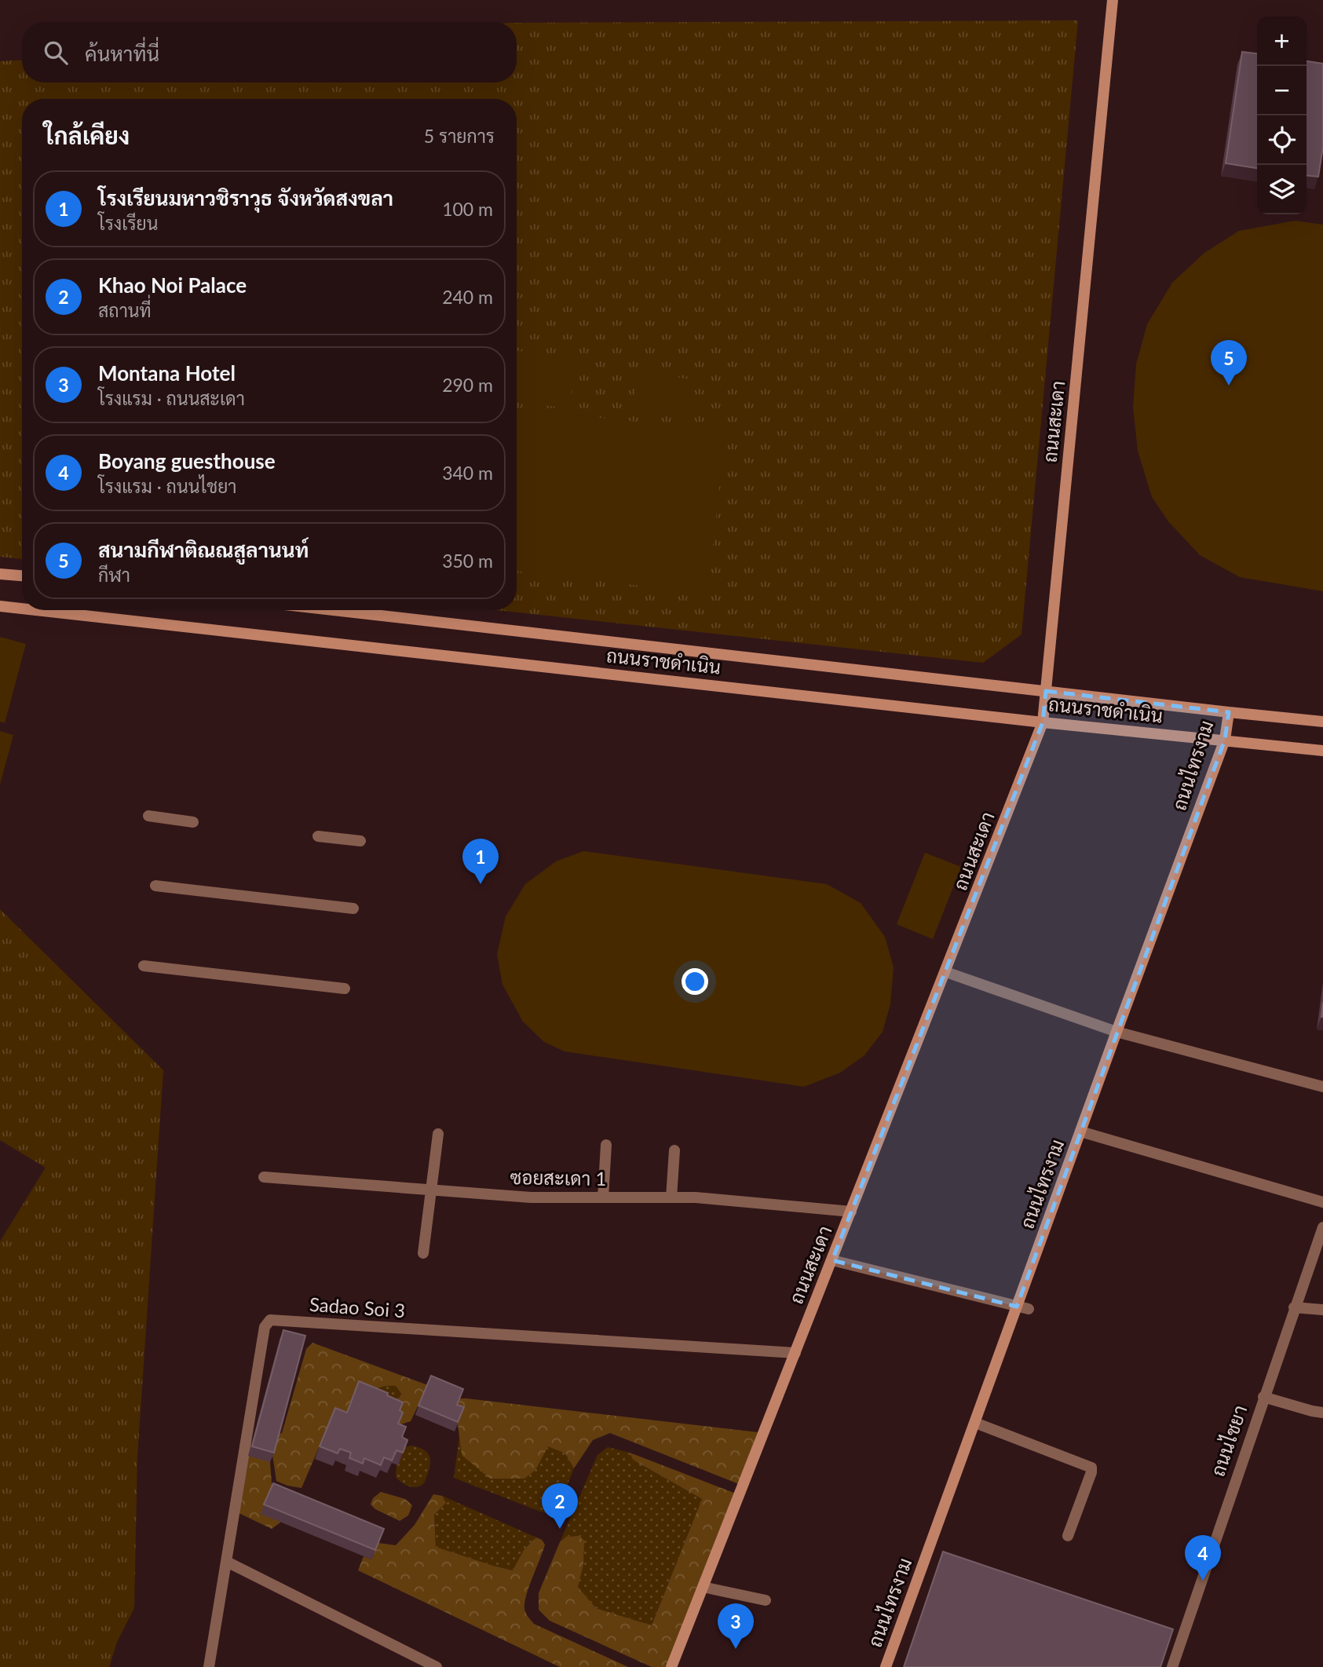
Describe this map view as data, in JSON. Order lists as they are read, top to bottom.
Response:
{
  "streets": {
    "street": [
      "ถนนสะเดา",
      "ถนนราชดำเนิน",
      "ถนนไทรงาม",
      "ซอยสะเดา 1",
      "Sadao Soi 3",
      "ถนนไชยา"
    ]
  },
  "crossings": [
    ["ถนนสะเดา", "ถนนราชดำเนิน"],
    ["ถนนสะเดา", "ซอยสะเดา 1"],
    ["ถนนสะเดา", "Sadao Soi 3"],
    ["ถนนราชดำเนิน", "ถนนไทรงาม"]
  ],
  "page": {
    "map_buttons": ["+", "−"],
    "search": "ค้นหาที่นี่",
    "heading": ["ใกล้เคียง", "5 รายการ"],
    "list": [
      {
        "mark": "1",
        "name": "โรงเรียนมหาวชิราวุธ จังหวัดสงขลา",
        "note": "โรงเรียน",
        "value": "100 m"
      },
      {
        "mark": "2",
        "name": "Khao Noi Palace",
        "note": "สถานที่",
        "value": "240 m"
      },
      {
        "mark": "3",
        "name": "Montana Hotel",
        "note": "โรงแรม · ถนนสะเดา",
        "value": "290 m"
      },
      {
        "mark": "4",
        "name": "Boyang guesthouse",
        "note": "โรงแรม · ถนนไชยา",
        "value": "340 m"
      },
      {
        "mark": "5",
        "name": "สนามกีฬาติณณสูลานนท์",
        "note": "กีฬา",
        "value": "350 m"
      }
    ],
    "pins": [
      "5",
      "1",
      "2",
      "4",
      "3"
    ]
  }
}
